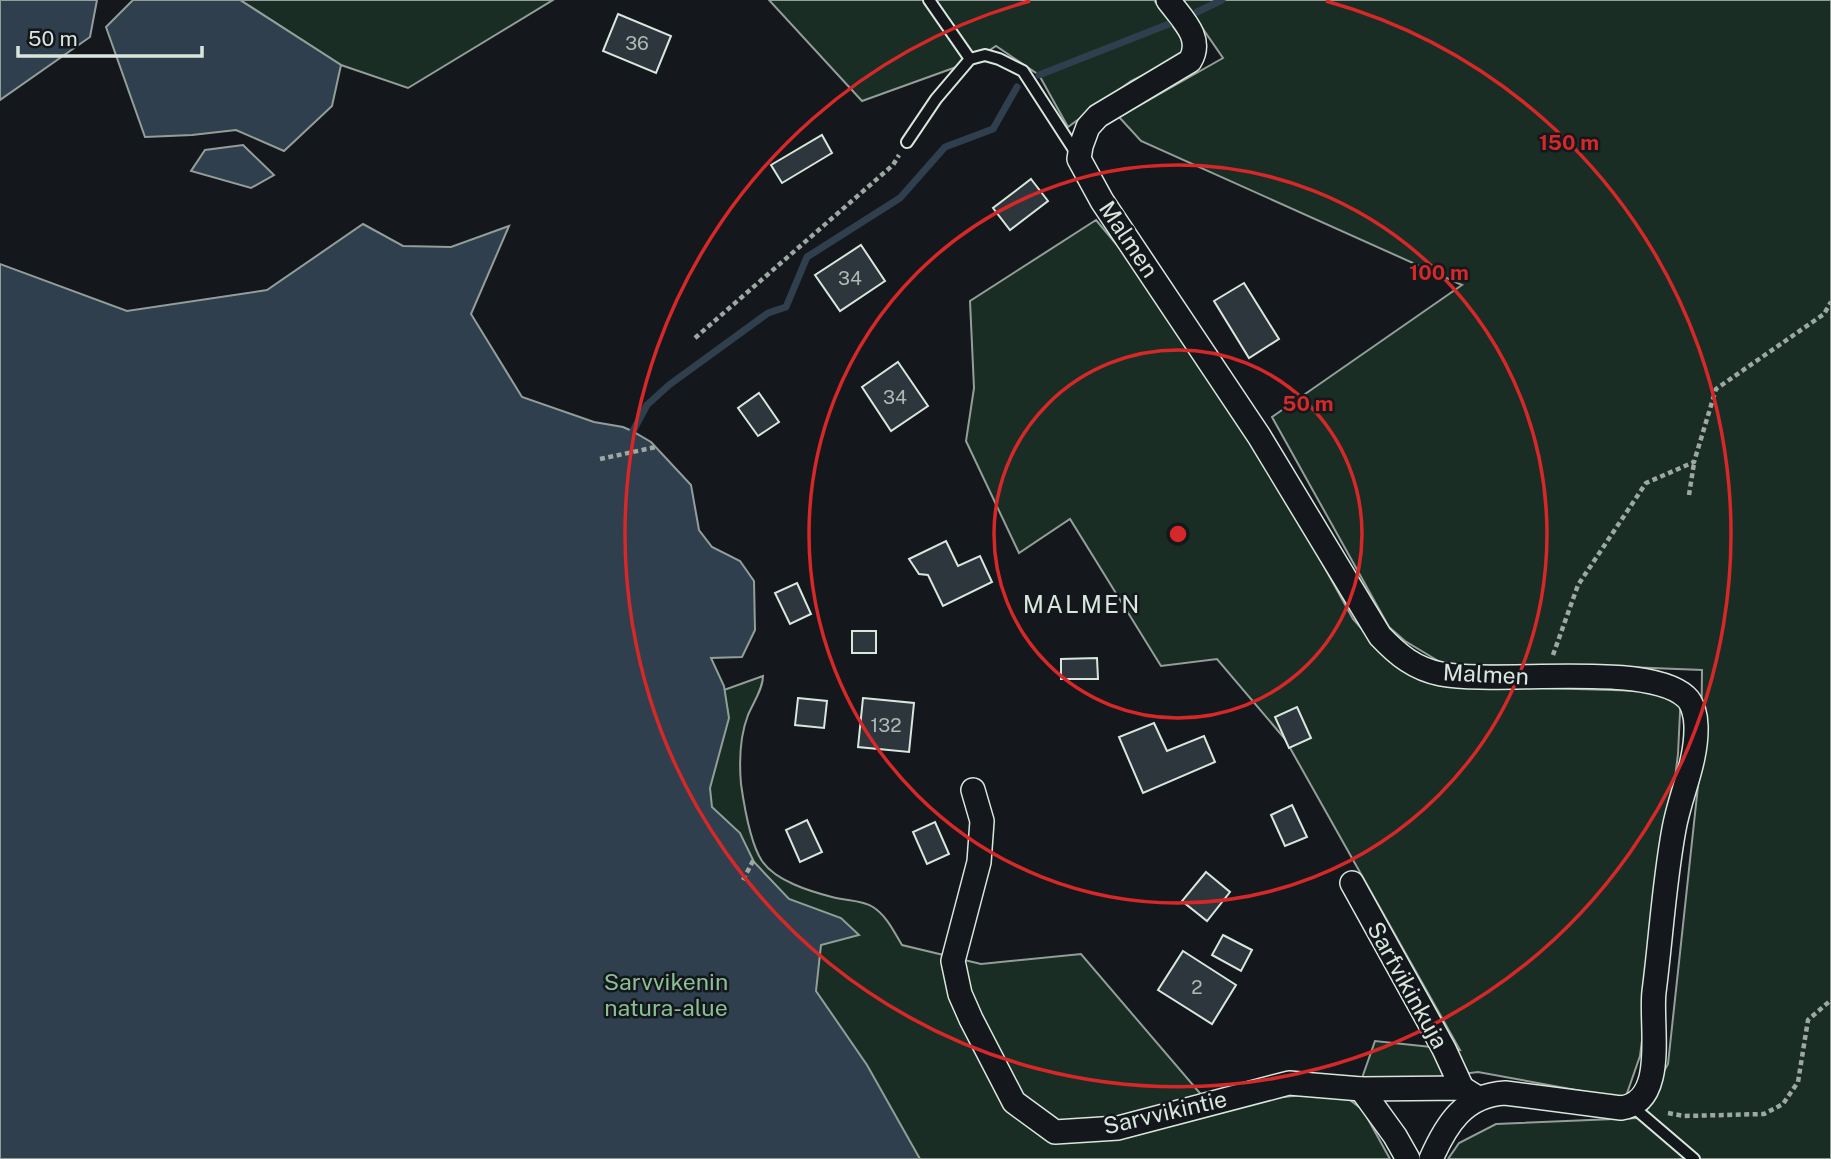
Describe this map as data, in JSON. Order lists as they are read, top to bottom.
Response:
{
  "streets": {
    "street": ["Malmen", "Sarfvikinkuja", "Sarvvikintie"]
  },
  "crossings": [
    ["Sarfvikinkuja", "Sarvvikintie"]
  ],
  "districts": ["MALMEN"],
  "parks": ["Sarvvikenin natura-alue"],
  "house_numbers": [
    "36",
    "34",
    "34",
    "132",
    "2"
  ],
  "scale_bar": "50 m",
  "rings": ["150 m", "100 m", "50 m"]
}
